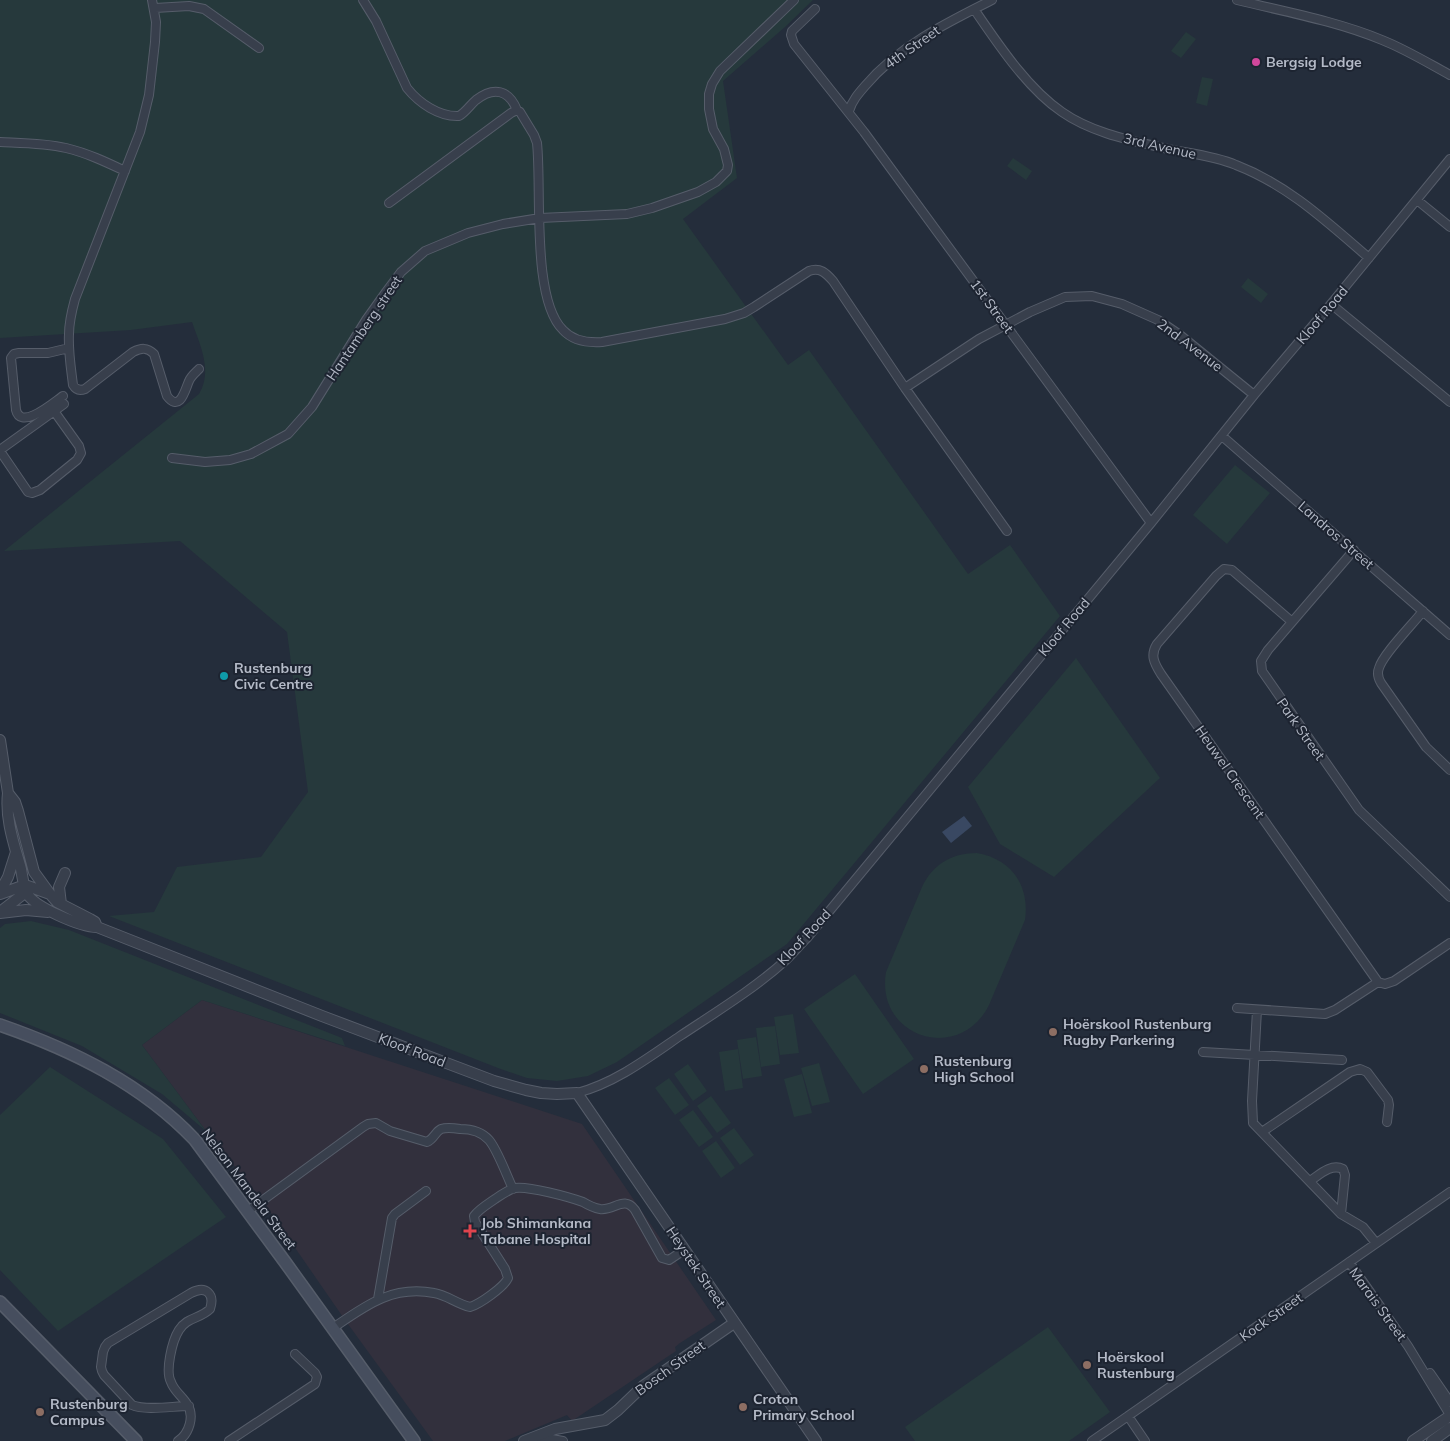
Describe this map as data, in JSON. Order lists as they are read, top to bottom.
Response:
{
  "streets": {
    "main road": ["Nelson Mandela Street"],
    "street": [
      "4th Street",
      "3rd Avenue",
      "1st Street",
      "Kloof Road",
      "Hantamberg street",
      "2nd Avenue",
      "Landros Street",
      "Park Street",
      "Heuwel Crescent",
      "Heystek Street",
      "Marais Street",
      "Kock Street",
      "Bosch Street"
    ]
  },
  "crossings": [
    ["4th Street", "3rd Avenue"],
    ["4th Street", "1st Street"],
    ["3rd Avenue", "Kloof Road"],
    ["1st Street", "Kloof Road"],
    ["1st Street", "2nd Avenue"],
    ["Kloof Road", "2nd Avenue"],
    ["Kloof Road", "Landros Street"],
    ["Kloof Road", "Heystek Street"],
    ["Landros Street", "Park Street"],
    ["Park Street", "Heuwel Crescent"],
    ["Heystek Street", "Bosch Street"],
    ["Marais Street", "Kock Street"]
  ],
  "places": {
    "other": [
      "Bergsig Lodge",
      "Rustenburg Civic Centre",
      "Hoërskool Rustenburg Rugby Parkering",
      "Rustenburg High School",
      "Hoërskool Rustenburg",
      "Croton Primary School",
      "Rustenburg Campus"
    ],
    "health": ["Job Shimankana Tabane Hospital"]
  }
}
